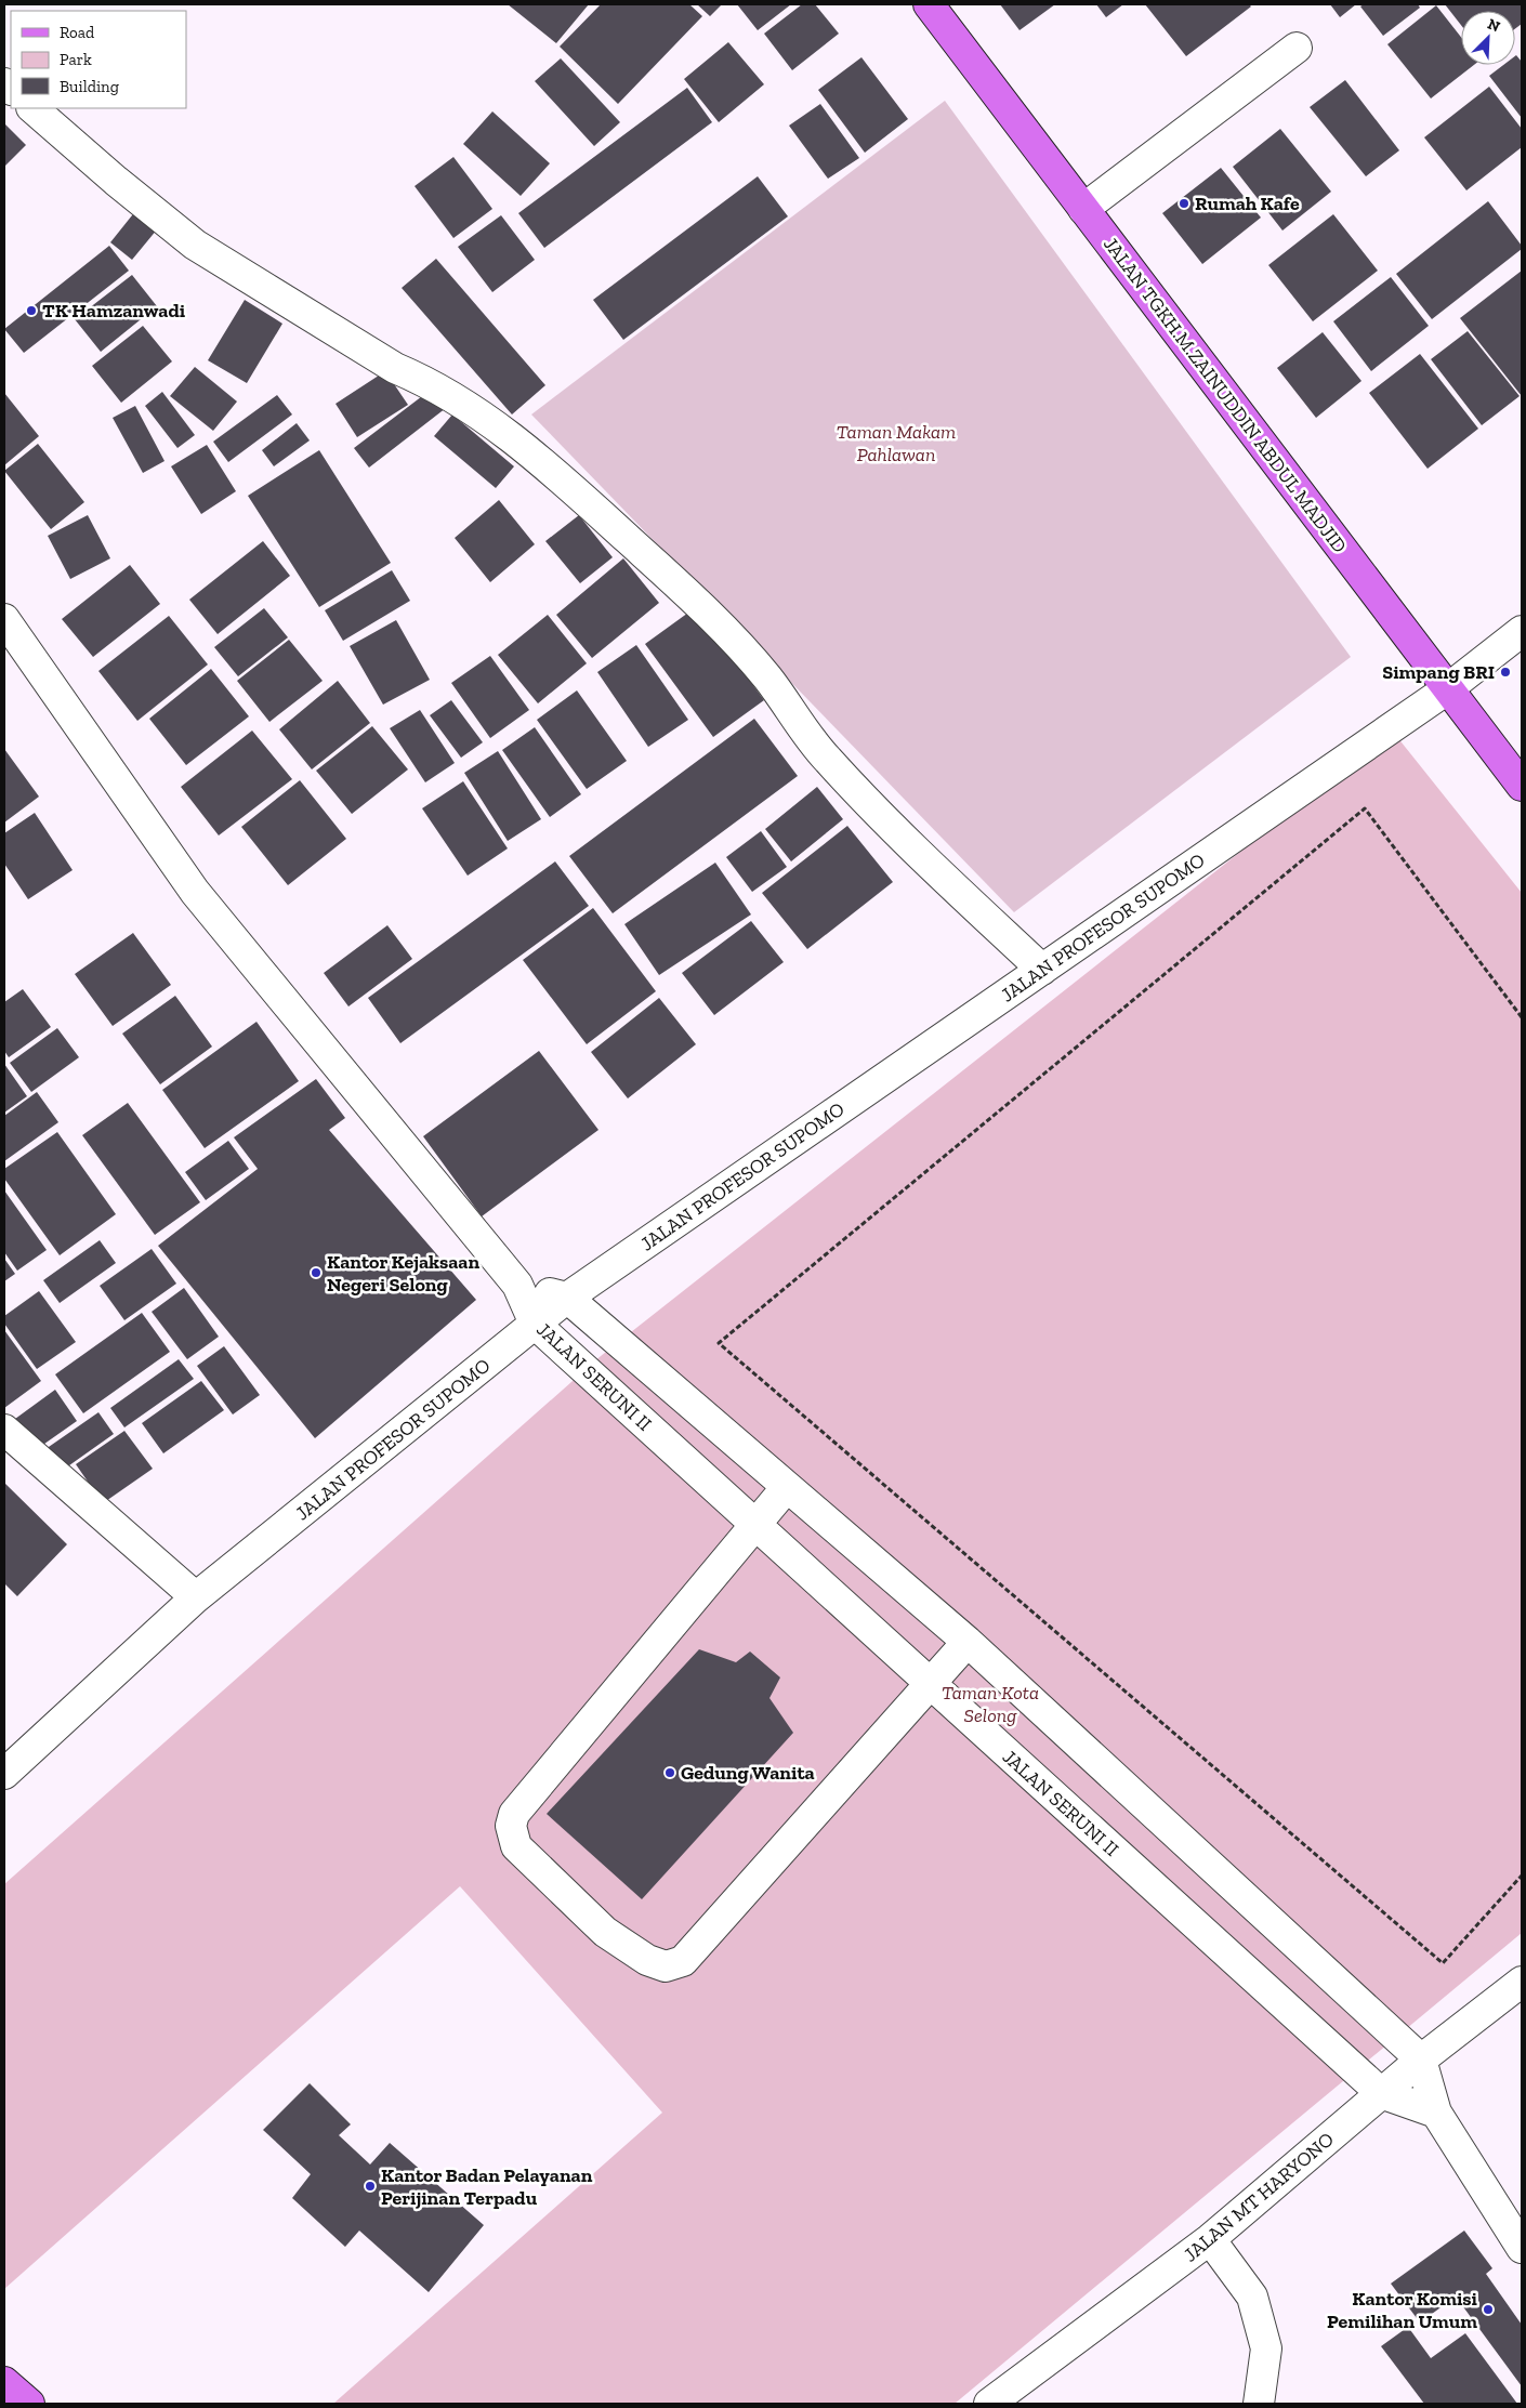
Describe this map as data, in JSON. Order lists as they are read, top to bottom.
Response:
{
  "streets": {
    "main road": ["JALAN TGKH.M.ZAINUDDIN ABDUL MADJID"],
    "street": ["JALAN PROFESOR SUPOMO", "JALAN SERUNI II", "JALAN MT HARYONO"]
  },
  "crossings": [
    ["JALAN TGKH.M.ZAINUDDIN ABDUL MADJID", "JALAN PROFESOR SUPOMO"],
    ["JALAN PROFESOR SUPOMO", "JALAN SERUNI II"],
    ["JALAN SERUNI II", "JALAN MT HARYONO"]
  ],
  "parks": ["Taman Makam Pahlawan", "Taman Kota Selong"],
  "places": [
    "Rumah Kafe",
    "TK Hamzanwadi",
    "Simpang BRI",
    "Kantor Kejaksaan Negeri Selong",
    "Gedung Wanita",
    "Kantor Badan Pelayanan Perijinan Terpadu",
    "Kantor Komisi Pemilihan Umum"
  ],
  "legend": ["Road", "Park", "Building"],
  "north": "top right"
}
